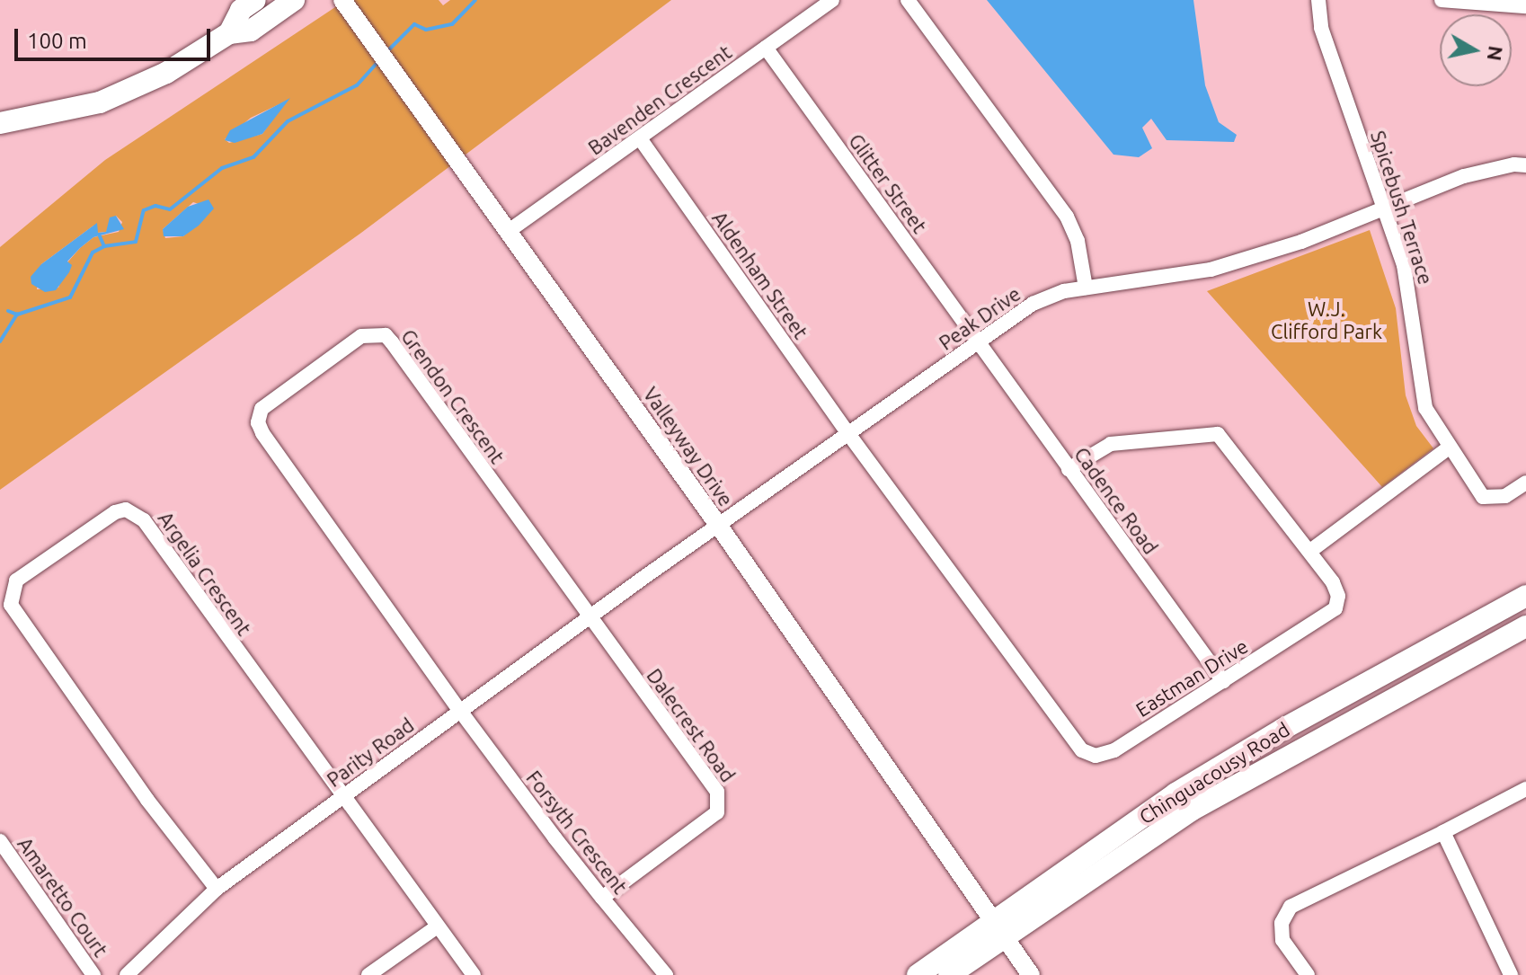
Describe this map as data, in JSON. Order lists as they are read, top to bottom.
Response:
{
  "streets": {
    "main road": ["Chinguacousy Road"],
    "street": [
      "Bavenden Crescent",
      "Glitter Street",
      "Spicebush Terrace",
      "Aldenham Street",
      "Peak Drive",
      "Grendon Crescent",
      "Valleyway Drive",
      "Cadence Road",
      "Argelia Crescent",
      "Eastman Drive",
      "Dalecrest Road",
      "Parity Road",
      "Forsyth Crescent",
      "Amaretto Court"
    ]
  },
  "crossings": [
    ["Bavenden Crescent", "Glitter Street"],
    ["Bavenden Crescent", "Aldenham Street"],
    ["Bavenden Crescent", "Valleyway Drive"],
    ["Glitter Street", "Peak Drive"],
    ["Glitter Street", "Cadence Road"],
    ["Spicebush Terrace", "Peak Drive"],
    ["Aldenham Street", "Peak Drive"],
    ["Aldenham Street", "Eastman Drive"],
    ["Peak Drive", "Valleyway Drive"],
    ["Peak Drive", "Cadence Road"],
    ["Peak Drive", "Eastman Drive"],
    ["Peak Drive", "Parity Road"],
    ["Grendon Crescent", "Dalecrest Road"],
    ["Grendon Crescent", "Parity Road"],
    ["Grendon Crescent", "Forsyth Crescent"],
    ["Valleyway Drive", "Chinguacousy Road"],
    ["Cadence Road", "Eastman Drive"],
    ["Argelia Crescent", "Parity Road"],
    ["Dalecrest Road", "Parity Road"],
    ["Dalecrest Road", "Forsyth Crescent"],
    ["Parity Road", "Forsyth Crescent"]
  ],
  "parks": ["W.J. Clifford Park"],
  "scale_bar": "100 m",
  "north": "right"
}
